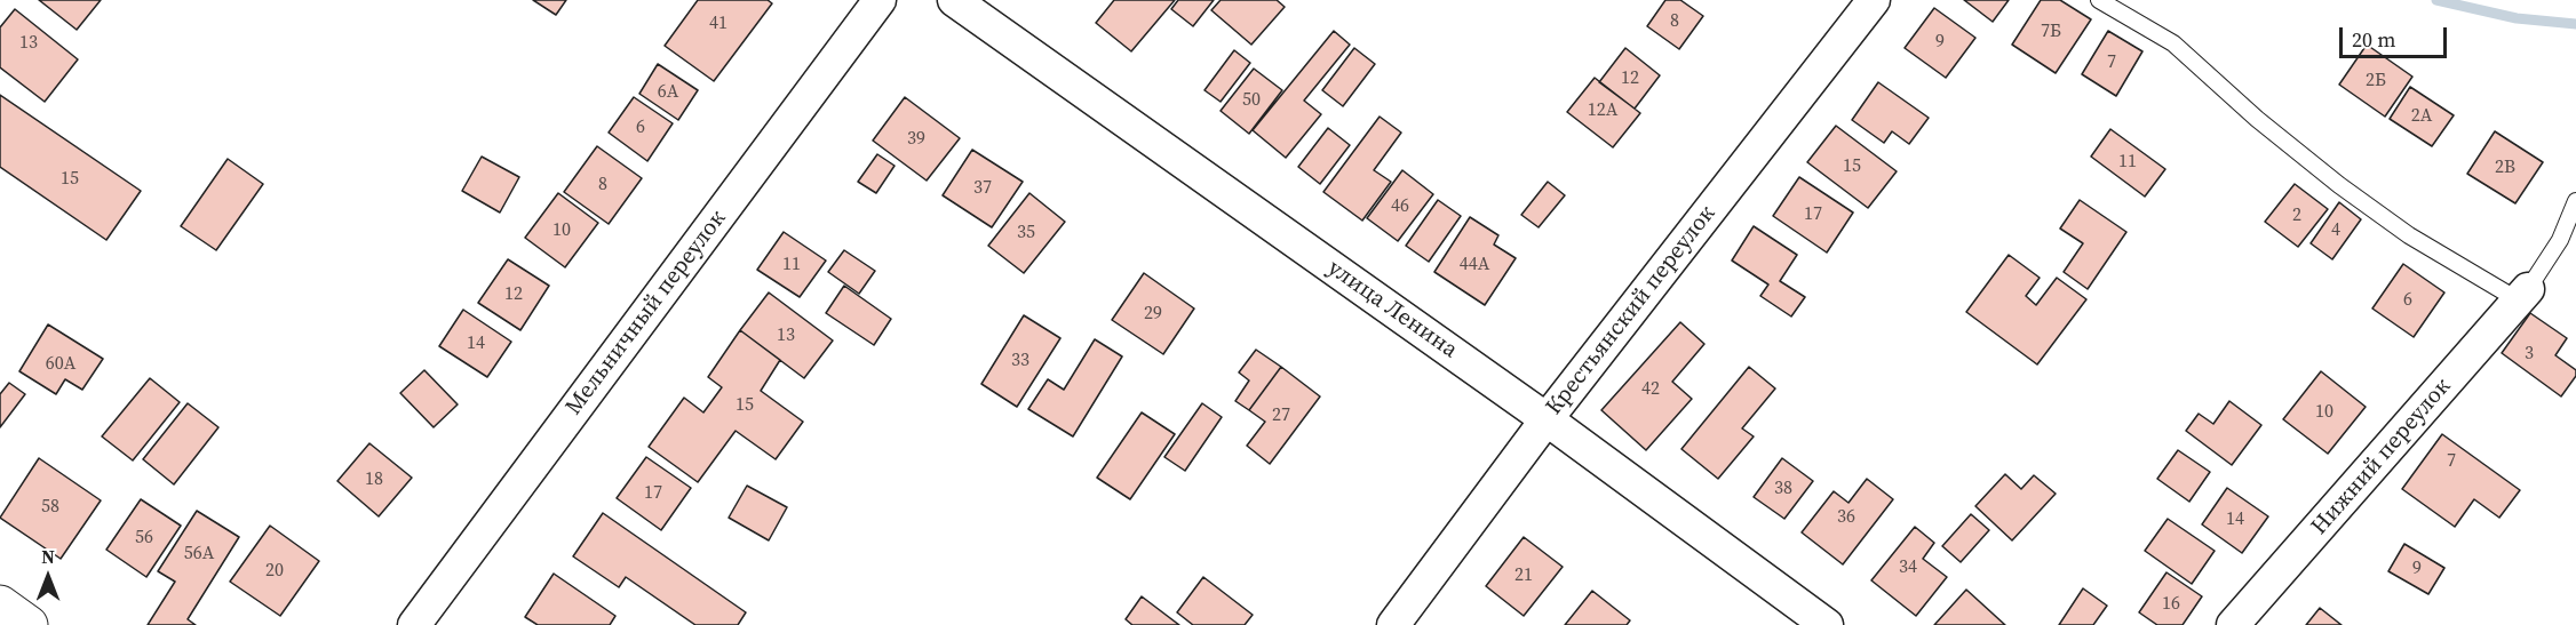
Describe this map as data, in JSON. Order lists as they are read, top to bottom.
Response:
{
  "streets": {
    "street": [
      "улица Ленина",
      "Крестьянский переулок",
      "Мельничный переулок",
      "Нижний переулок"
    ]
  },
  "crossings": [
    ["улица Ленина", "Крестьянский переулок"]
  ],
  "house_numbers": [
    "8",
    "41",
    "7Б",
    "9",
    "13",
    "7",
    "12",
    "2Б",
    "6А",
    "50",
    "12А",
    "2А",
    "6",
    "39",
    "11",
    "15",
    "2В",
    "15",
    "8",
    "37",
    "46",
    "17",
    "2",
    "10",
    "4",
    "35",
    "11",
    "44А",
    "12",
    "6",
    "29",
    "13",
    "14",
    "3",
    "33",
    "60А",
    "42",
    "15",
    "10",
    "27",
    "7",
    "18",
    "38",
    "17",
    "58",
    "36",
    "14",
    "56",
    "56А",
    "34",
    "9",
    "20",
    "21",
    "16"
  ],
  "scale_bar": "20 m",
  "north": "top"
}
